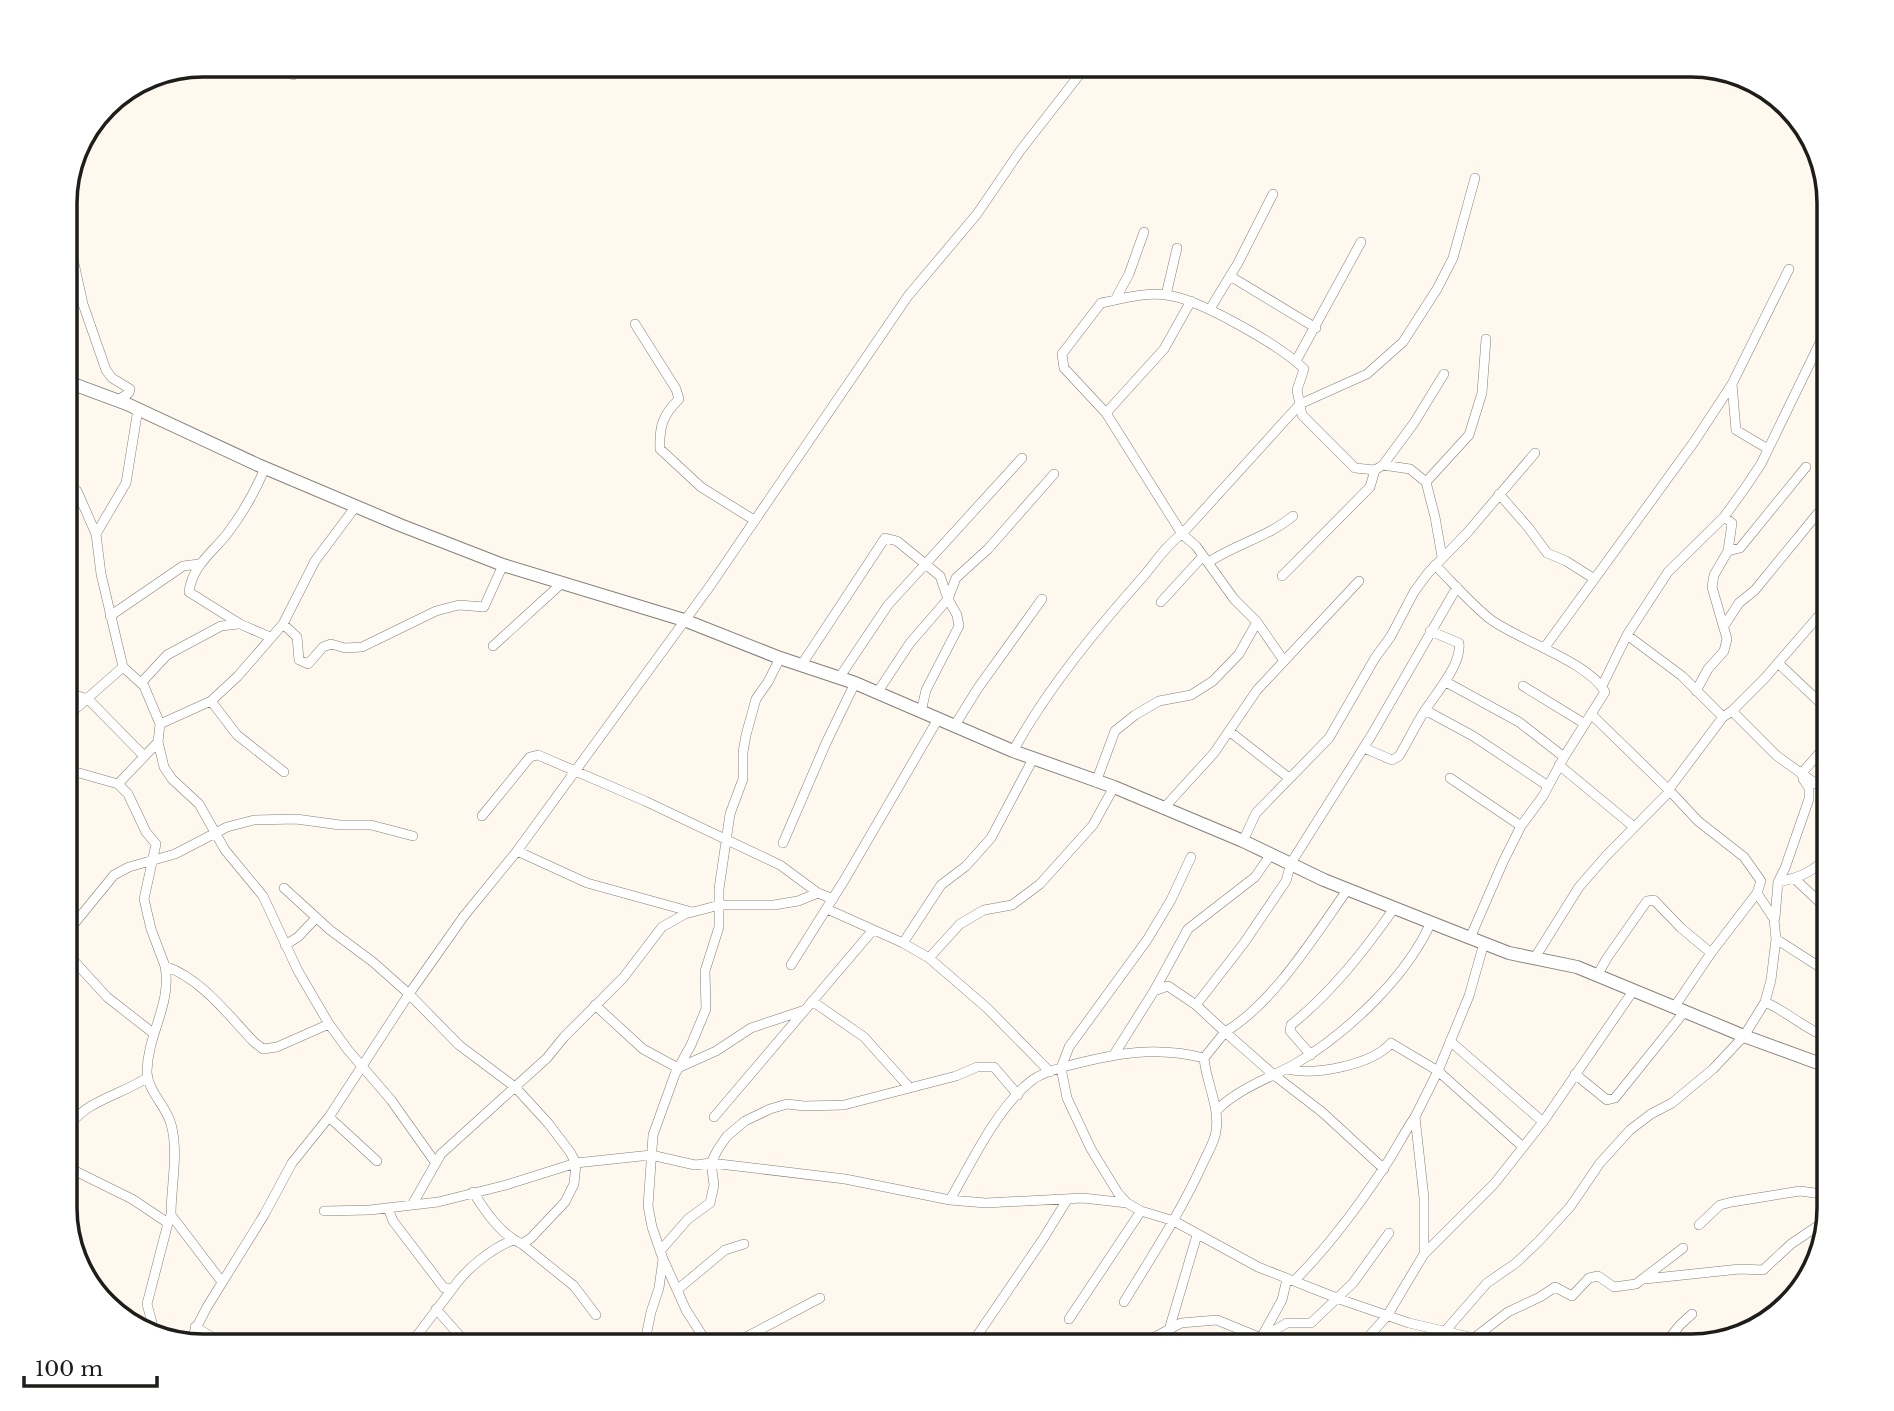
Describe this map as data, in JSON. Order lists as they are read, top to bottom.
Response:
{
  "scale_bar": "100 m"
}
